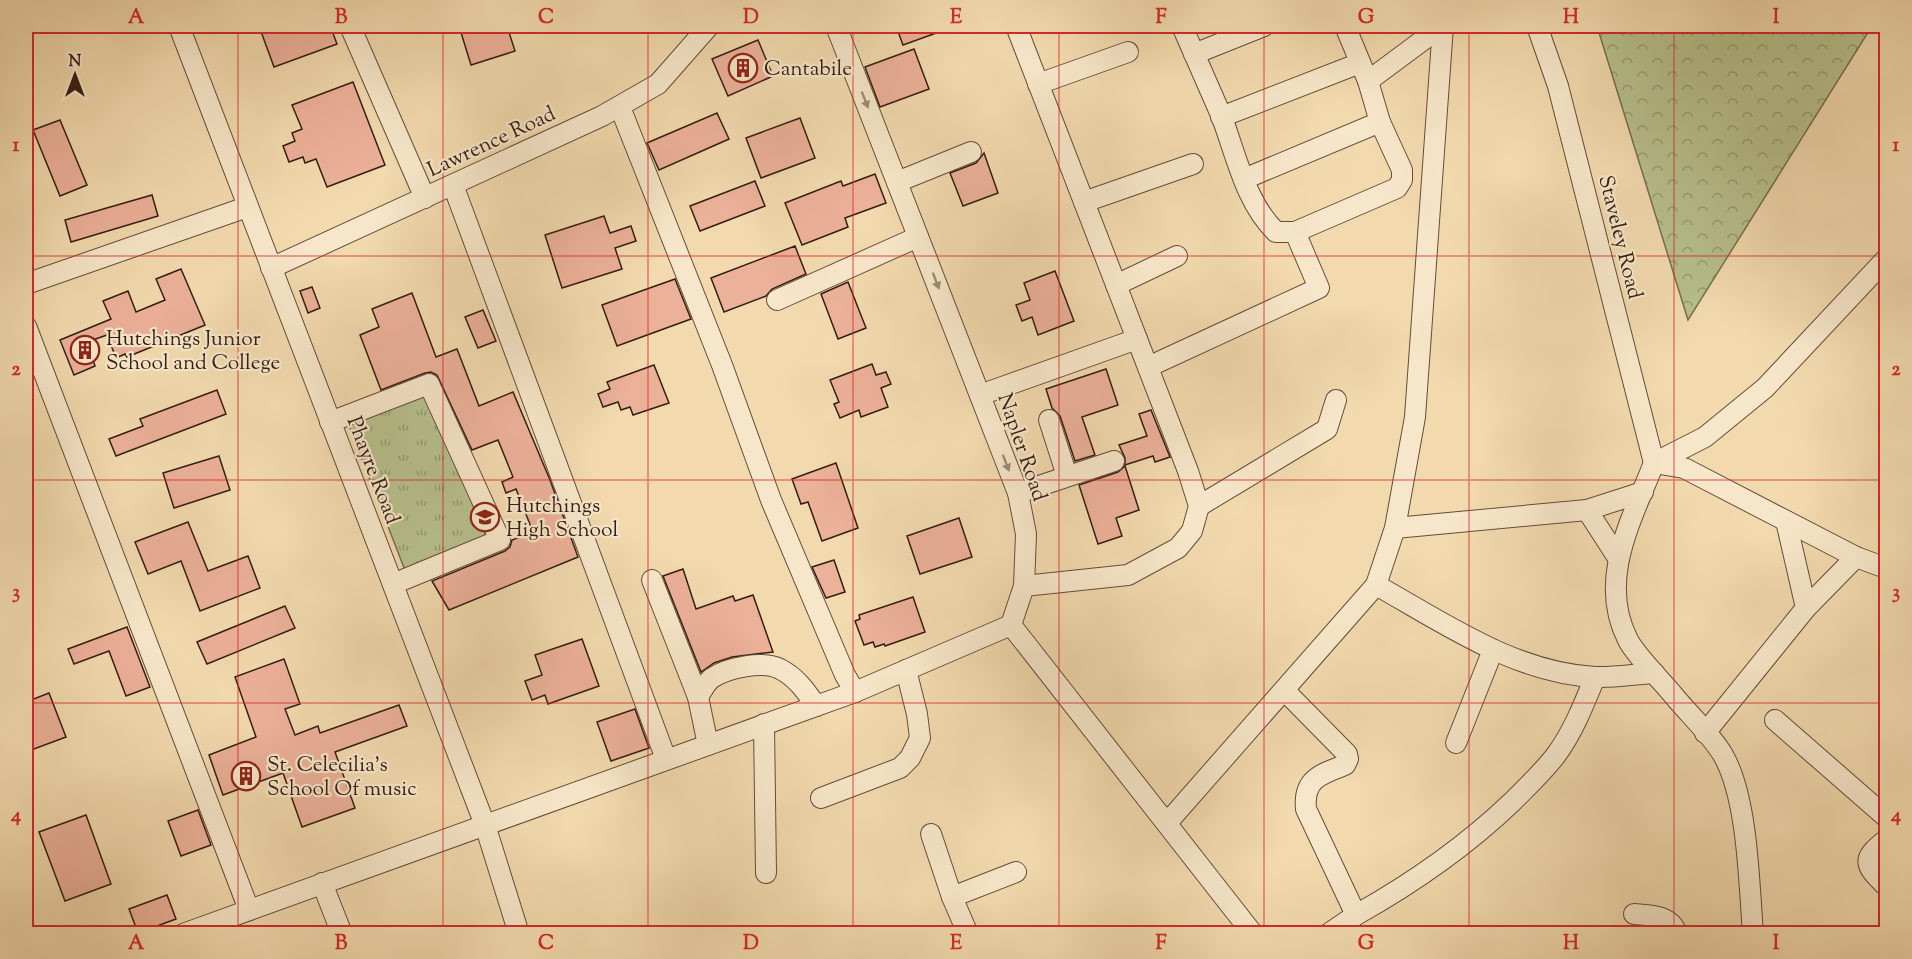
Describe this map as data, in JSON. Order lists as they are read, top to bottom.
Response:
{
  "streets": {
    "street": [
      "Lawrence Road",
      "Staveley Road",
      "Napler Road",
      "Phayre Road"
    ]
  },
  "crossings": [
    ["Lawrence Road", "Phayre Road"]
  ],
  "places": {
    "building": ["Cantabile", "Hutchings Junior School and College", "St. Celecilia's School Of music"],
    "school or university": ["Hutchings High School"]
  },
  "north": "top",
  "grid": {
    "columns": [
      "A",
      "B",
      "C",
      "D",
      "E",
      "F",
      "G",
      "H",
      "I"
    ],
    "rows": [
      "1",
      "2",
      "3",
      "4"
    ]
  }
}
